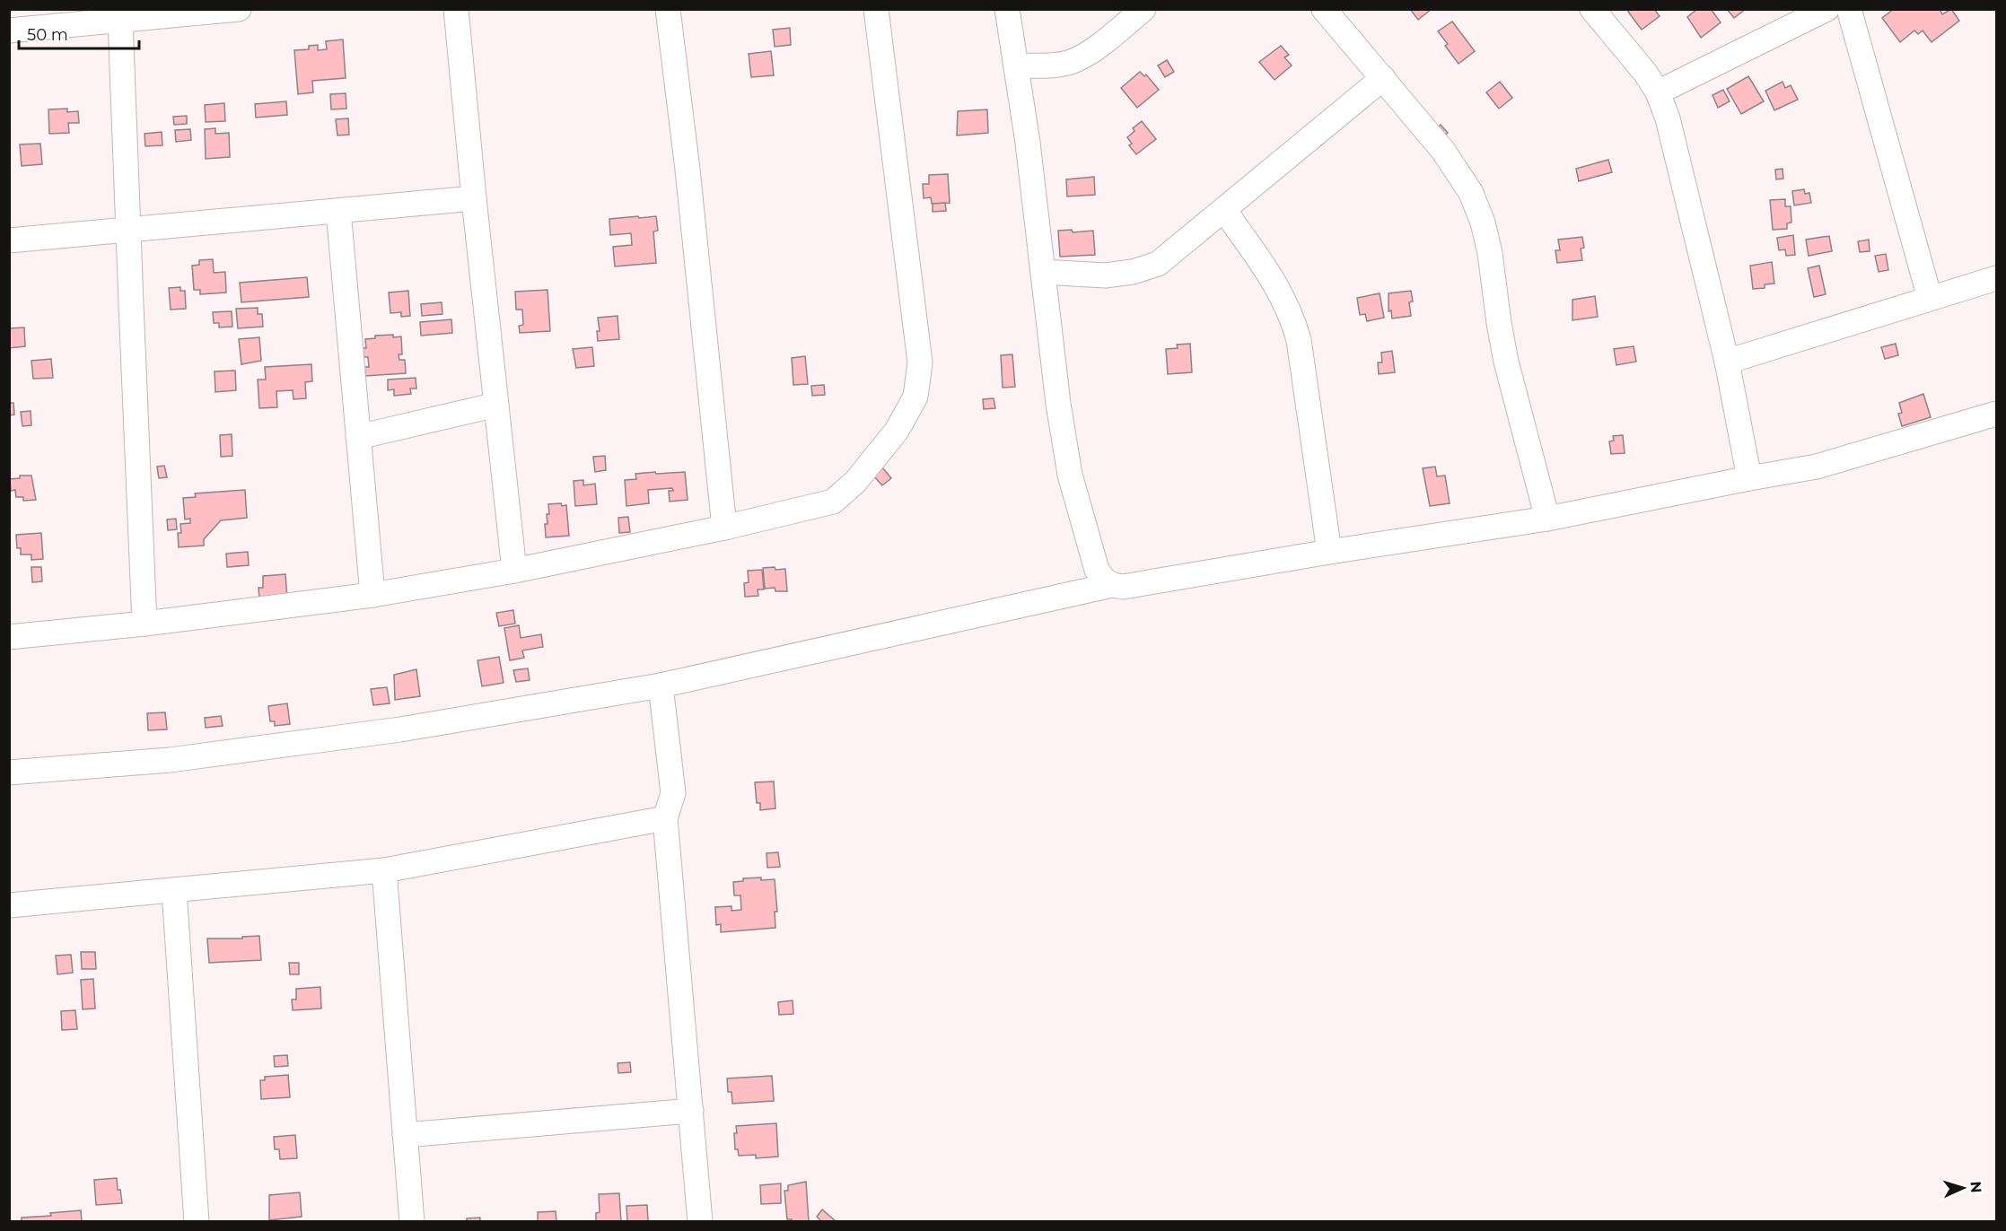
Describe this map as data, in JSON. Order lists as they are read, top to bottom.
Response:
{
  "scale_bar": "50 m",
  "north": "right"
}
